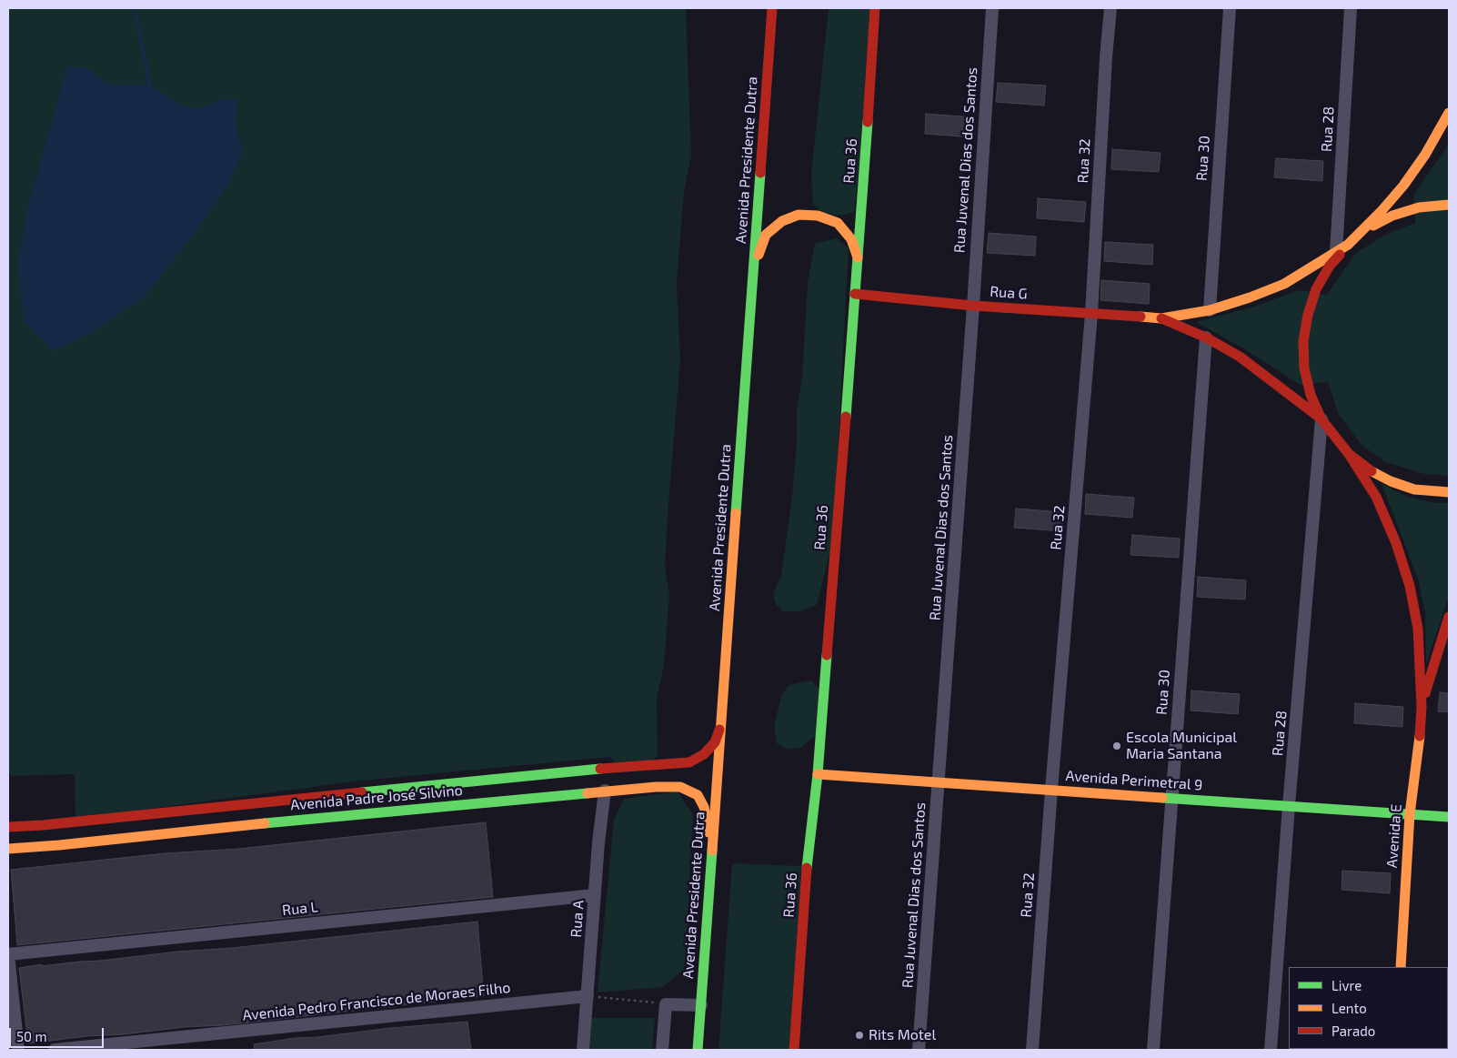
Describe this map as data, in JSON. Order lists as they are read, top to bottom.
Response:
{
  "streets": {
    "main road": [
      "Avenida Presidente Dutra",
      "Rua 36",
      "Rua G",
      "Avenida Perimetral 9",
      "Avenida Padre José Silvino",
      "Avenida E"
    ],
    "street": [
      "Rua 28",
      "Rua 30",
      "Rua Juvenal Dias dos Santos",
      "Rua 32",
      "Rua L",
      "Rua A",
      "Avenida Pedro Francisco de Moraes Filho"
    ]
  },
  "crossings": [
    ["Rua 28", "Avenida Perimetral 9"],
    ["Rua 30", "Avenida Perimetral 9"],
    ["Avenida Presidente Dutra", "Avenida Padre José Silvino"],
    ["Rua Juvenal Dias dos Santos", "Rua G"],
    ["Rua Juvenal Dias dos Santos", "Avenida Perimetral 9"],
    ["Rua 36", "Rua G"],
    ["Rua 36", "Avenida Perimetral 9"],
    ["Rua 32", "Rua G"],
    ["Rua 32", "Avenida Perimetral 9"],
    ["Avenida Perimetral 9", "Avenida E"],
    ["Avenida Padre José Silvino", "Rua A"],
    ["Rua L", "Rua A"],
    ["Rua A", "Avenida Pedro Francisco de Moraes Filho"]
  ],
  "places": ["Escola Municipal Maria Santana", "Rits Motel"],
  "legend": ["Livre", "Lento", "Parado"],
  "scale_bar": "50 m"
}
